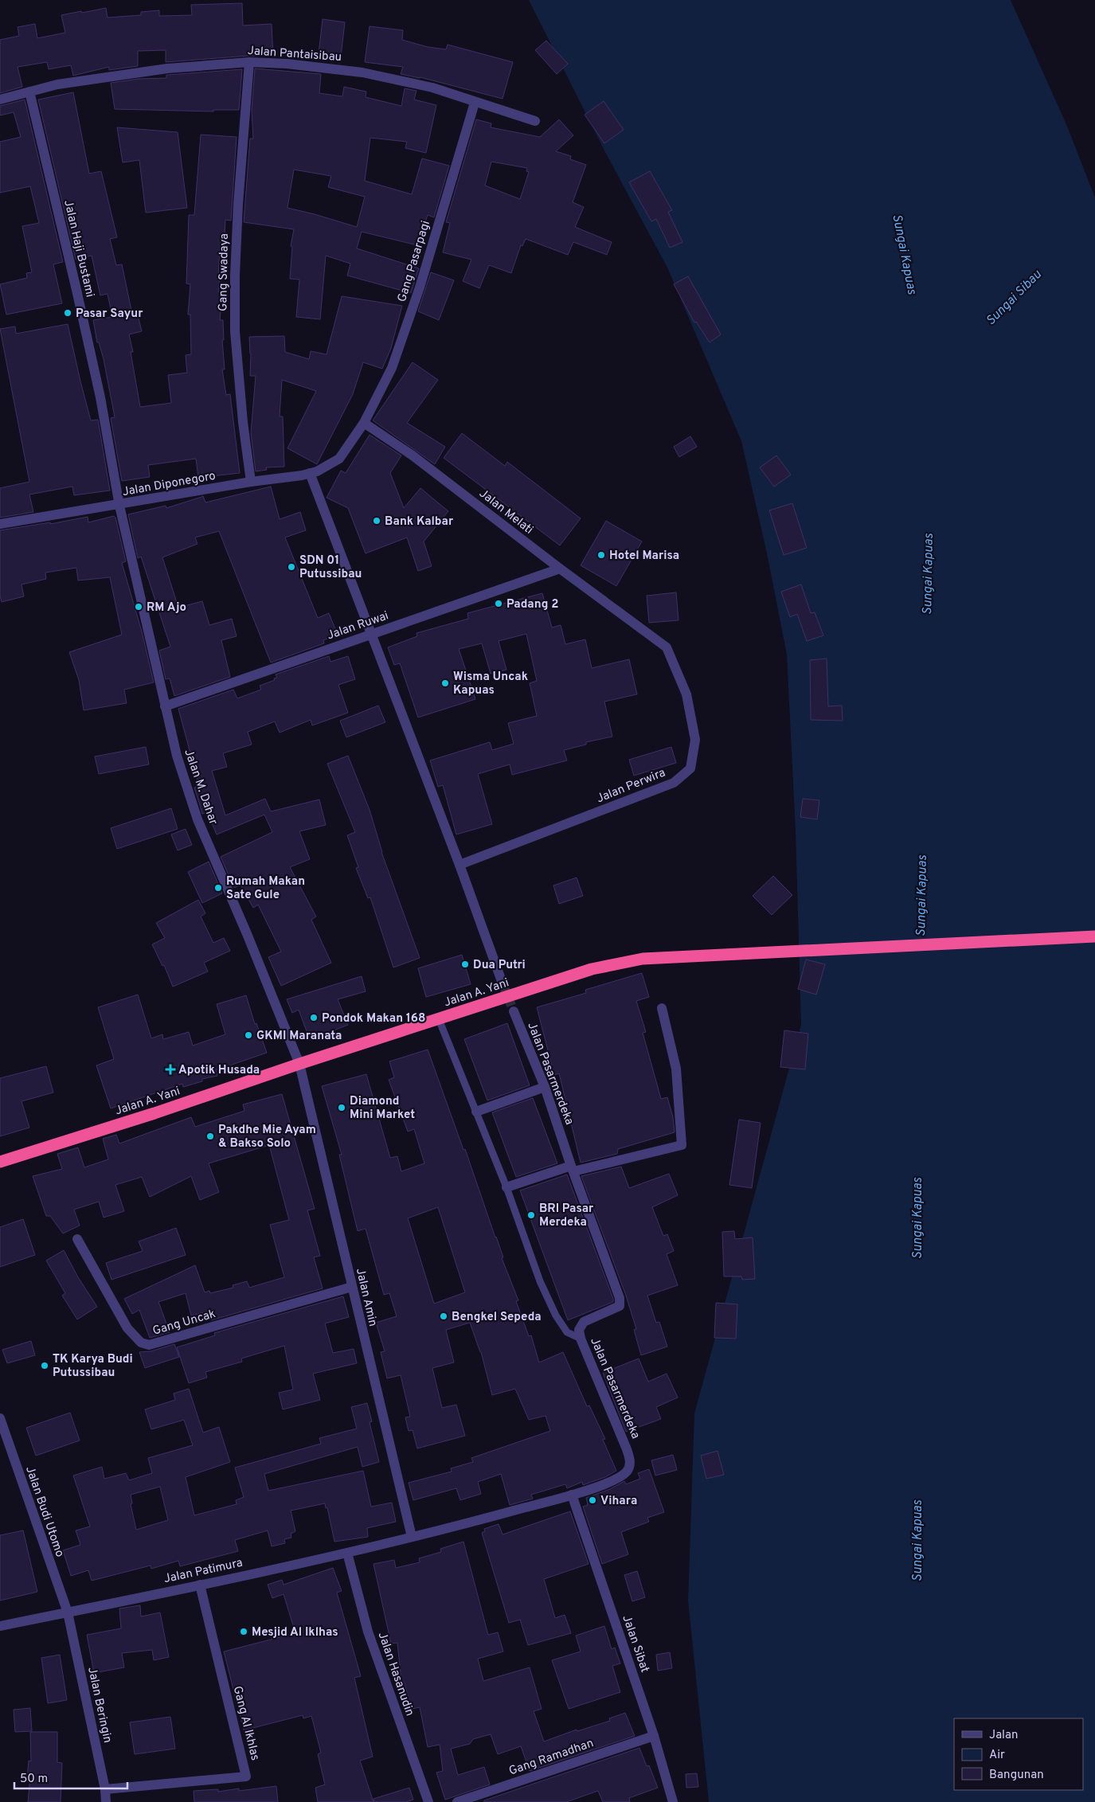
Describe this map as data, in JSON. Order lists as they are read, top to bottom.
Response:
{
  "streets": {
    "highway": ["Jalan A. Yani"],
    "street": [
      "Jalan Pantaisibau",
      "Jalan Haji Bustami",
      "Gang Pasarpagi",
      "Gang Swadaya",
      "Jalan Diponegoro",
      "Jalan Melati",
      "Jalan Ruwai",
      "Jalan Perwira",
      "Jalan M. Dahar",
      "Jalan Pasarmerdeka",
      "Jalan Amin",
      "Gang Uncak",
      "Jalan Budi Utomo",
      "Jalan Patimura",
      "Jalan Sibat",
      "Jalan Hasanudin",
      "Jalan Beringin",
      "Gang Al Ikhlas",
      "Gang Ramadhan"
    ]
  },
  "crossings": [
    ["Jalan Pantaisibau", "Jalan Haji Bustami"],
    ["Jalan Pantaisibau", "Gang Pasarpagi"],
    ["Jalan Pantaisibau", "Gang Swadaya"],
    ["Jalan Haji Bustami", "Jalan Diponegoro"],
    ["Jalan Haji Bustami", "Jalan M. Dahar"],
    ["Gang Pasarpagi", "Jalan Diponegoro"],
    ["Gang Pasarpagi", "Jalan Melati"],
    ["Gang Swadaya", "Jalan Diponegoro"],
    ["Jalan Diponegoro", "Jalan Melati"],
    ["Jalan Diponegoro", "Jalan M. Dahar"],
    ["Jalan Melati", "Jalan Ruwai"],
    ["Jalan Melati", "Jalan Perwira"],
    ["Jalan Ruwai", "Jalan M. Dahar"],
    ["Jalan M. Dahar", "Jalan A. Yani"],
    ["Jalan M. Dahar", "Jalan Amin"],
    ["Jalan A. Yani", "Jalan Amin"],
    ["Jalan Pasarmerdeka", "Jalan Amin"],
    ["Jalan Pasarmerdeka", "Jalan Patimura"],
    ["Jalan Pasarmerdeka", "Jalan Sibat"],
    ["Jalan Amin", "Gang Uncak"],
    ["Jalan Amin", "Jalan Patimura"],
    ["Jalan Budi Utomo", "Jalan Patimura"],
    ["Jalan Budi Utomo", "Jalan Beringin"],
    ["Jalan Patimura", "Jalan Hasanudin"],
    ["Jalan Patimura", "Jalan Beringin"],
    ["Jalan Patimura", "Gang Al Ikhlas"],
    ["Jalan Sibat", "Gang Ramadhan"],
    ["Jalan Beringin", "Gang Al Ikhlas"]
  ],
  "water": ["Sungai Kapuas", "Sungai Sibau"],
  "places": {
    "other": [
      "Pasar Sayur",
      "Bank Kalbar",
      "Hotel Marisa",
      "SDN 01 Putussibau",
      "Padang 2",
      "RM Ajo",
      "Wisma Uncak Kapuas",
      "Rumah Makan Sate Gule",
      "Dua Putri",
      "Pondok Makan 168",
      "GKMI Maranata",
      "Diamond Mini Market",
      "Pakdhe Mie Ayam & Bakso Solo",
      "BRI Pasar Merdeka",
      "Bengkel Sepeda",
      "TK Karya Budi Putussibau",
      "Vihara",
      "Mesjid Al Iklhas"
    ],
    "health": ["Apotik Husada"]
  },
  "legend": ["Jalan", "Air", "Bangunan"],
  "scale_bar": "50 m"
}
